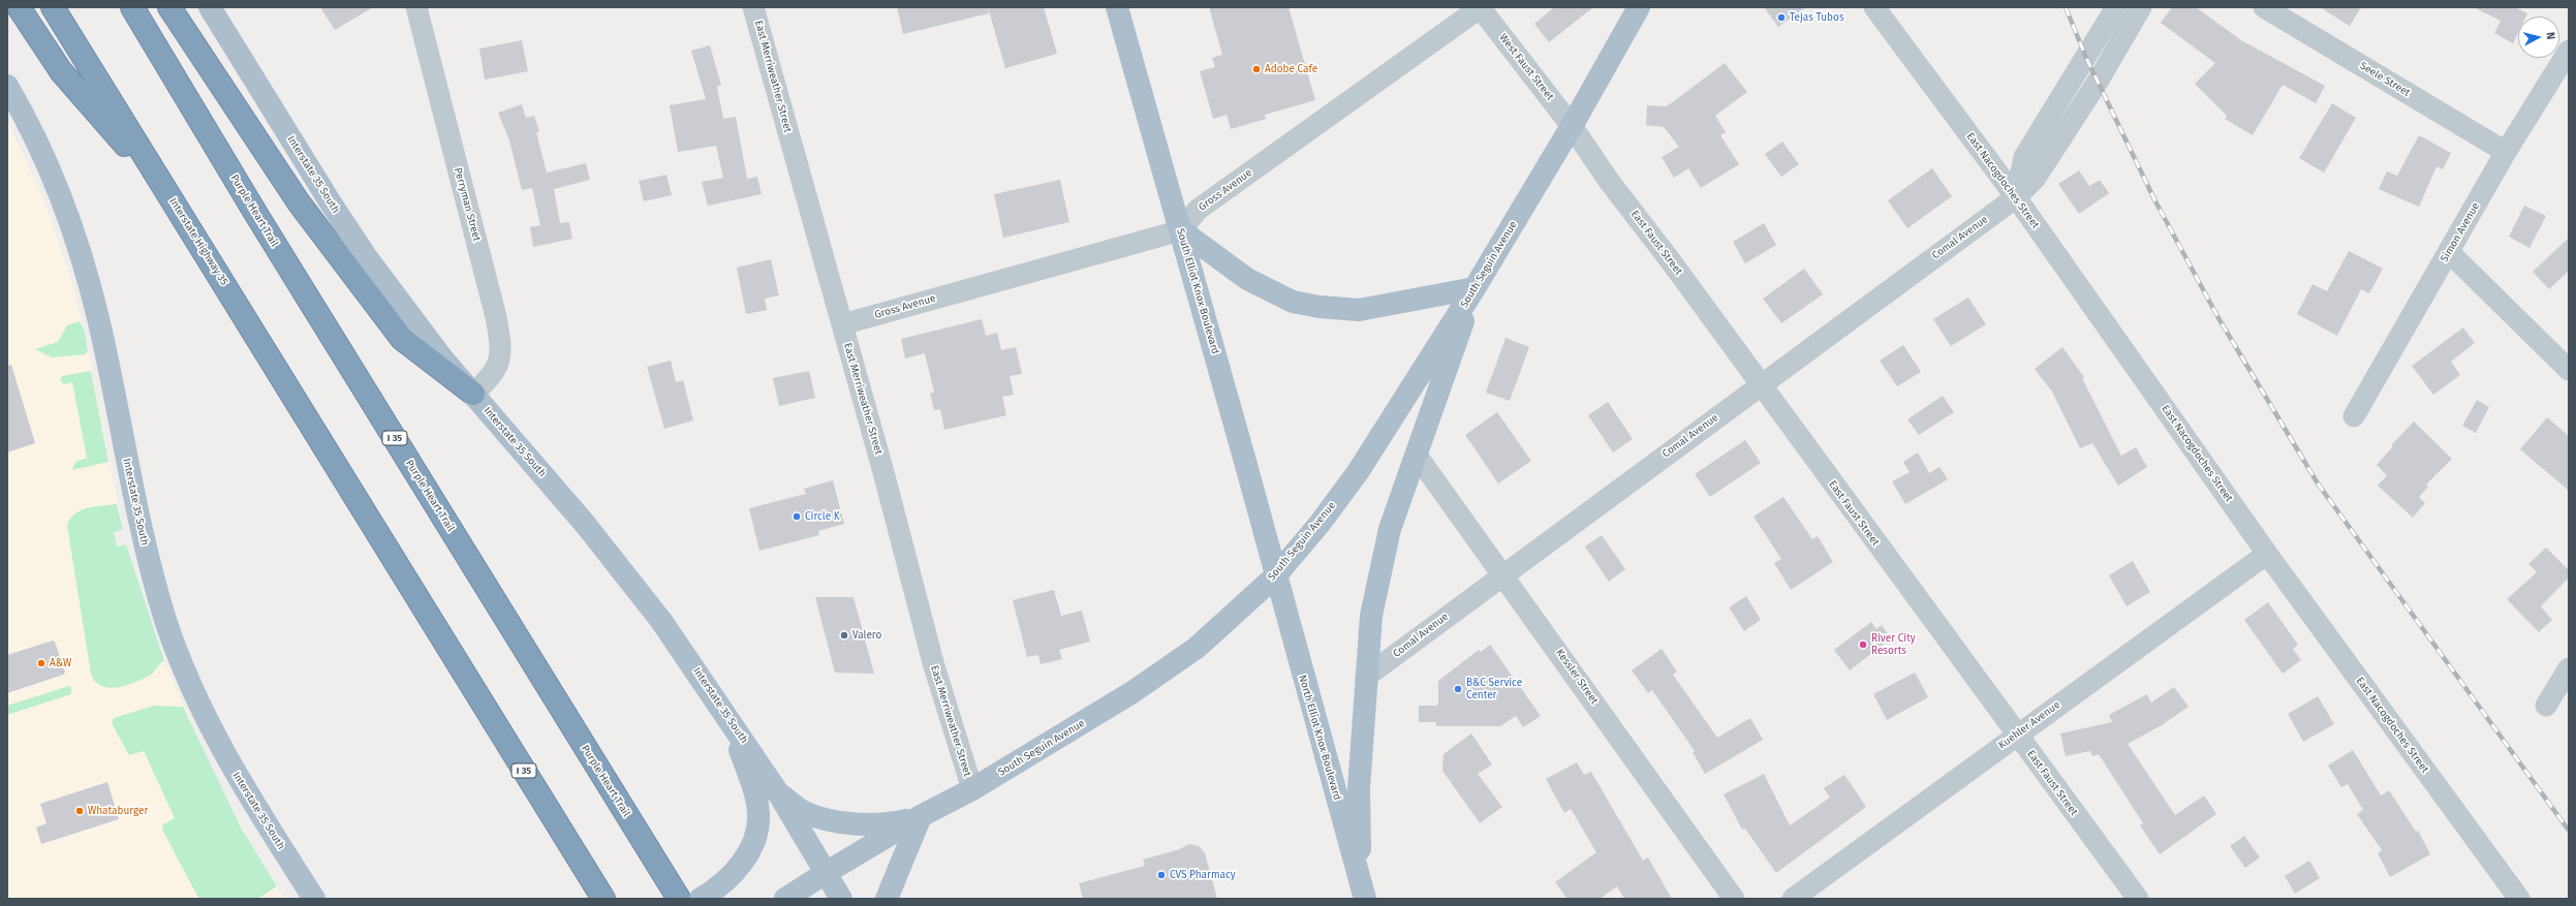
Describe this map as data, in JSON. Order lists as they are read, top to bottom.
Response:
{
  "streets": {
    "highway": ["Purple Heart Trail", "Interstate Highway 35", "I 35"],
    "main road": [
      "Interstate 35 South",
      "South Seguin Avenue",
      "South Elliot Knox Boulevard",
      "North Elliot Knox Boulevard"
    ],
    "street": [
      "West Faust Street",
      "East Merriweather Street",
      "Seele Street",
      "East Nacogdoches Street",
      "Gross Avenue",
      "Perryman Street",
      "Simon Avenue",
      "Comal Avenue",
      "East Faust Street",
      "Kessler Street",
      "Kuehler Avenue"
    ]
  },
  "crossings": [
    ["West Faust Street", "Gross Avenue"],
    ["West Faust Street", "East Faust Street"],
    ["West Faust Street", "South Seguin Avenue"],
    ["East Merriweather Street", "Gross Avenue"],
    ["East Merriweather Street", "South Seguin Avenue"],
    ["Seele Street", "Simon Avenue"],
    ["Interstate 35 South", "Perryman Street"],
    ["Interstate 35 South", "South Seguin Avenue"],
    ["East Nacogdoches Street", "Comal Avenue"],
    ["East Nacogdoches Street", "Kuehler Avenue"],
    ["Gross Avenue", "South Elliot Knox Boulevard"],
    ["Comal Avenue", "East Faust Street"],
    ["Comal Avenue", "Kessler Street"],
    ["East Faust Street", "South Seguin Avenue"],
    ["East Faust Street", "Kuehler Avenue"],
    ["South Seguin Avenue", "South Elliot Knox Boulevard"],
    ["South Seguin Avenue", "North Elliot Knox Boulevard"],
    ["South Elliot Knox Boulevard", "North Elliot Knox Boulevard"]
  ],
  "places": [
    "Tejas Tubos",
    "Adobe Cafe",
    "Circle K",
    "Valero",
    "River City Resorts",
    "A&W",
    "B&C Service Center",
    "Whataburger",
    "CVS Pharmacy"
  ],
  "north": "right"
}
